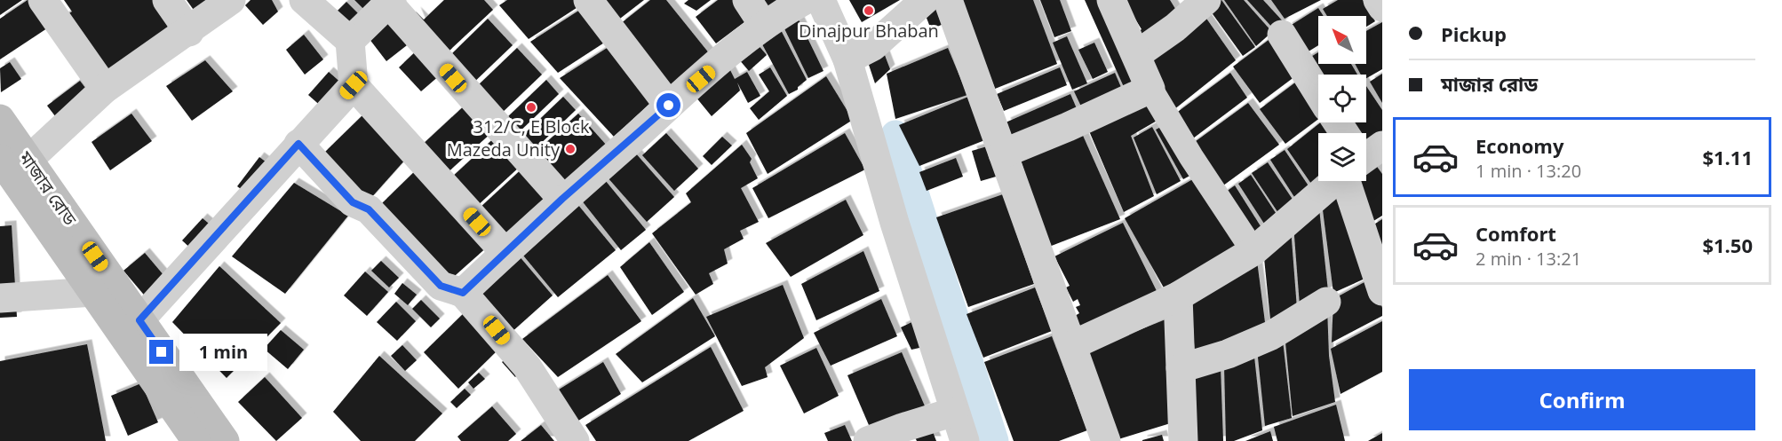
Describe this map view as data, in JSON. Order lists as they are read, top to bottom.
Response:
{
  "streets": {
    "main road": ["মাজার রোড"]
  },
  "places": ["Dinajpur Bhaban", "312/C, E Block", "Mazeda Unity"],
  "north": "top left",
  "page": {
    "banner": ["Pickup", "মাজার রোড"],
    "list": [
      {
        "name": "Economy",
        "note": "1 min · 13:20",
        "value": "$1.11"
      },
      {
        "name": "Comfort",
        "note": "2 min · 13:21",
        "value": "$1.50"
      }
    ],
    "bubble": "1 min",
    "buttons": "Confirm"
  }
}
